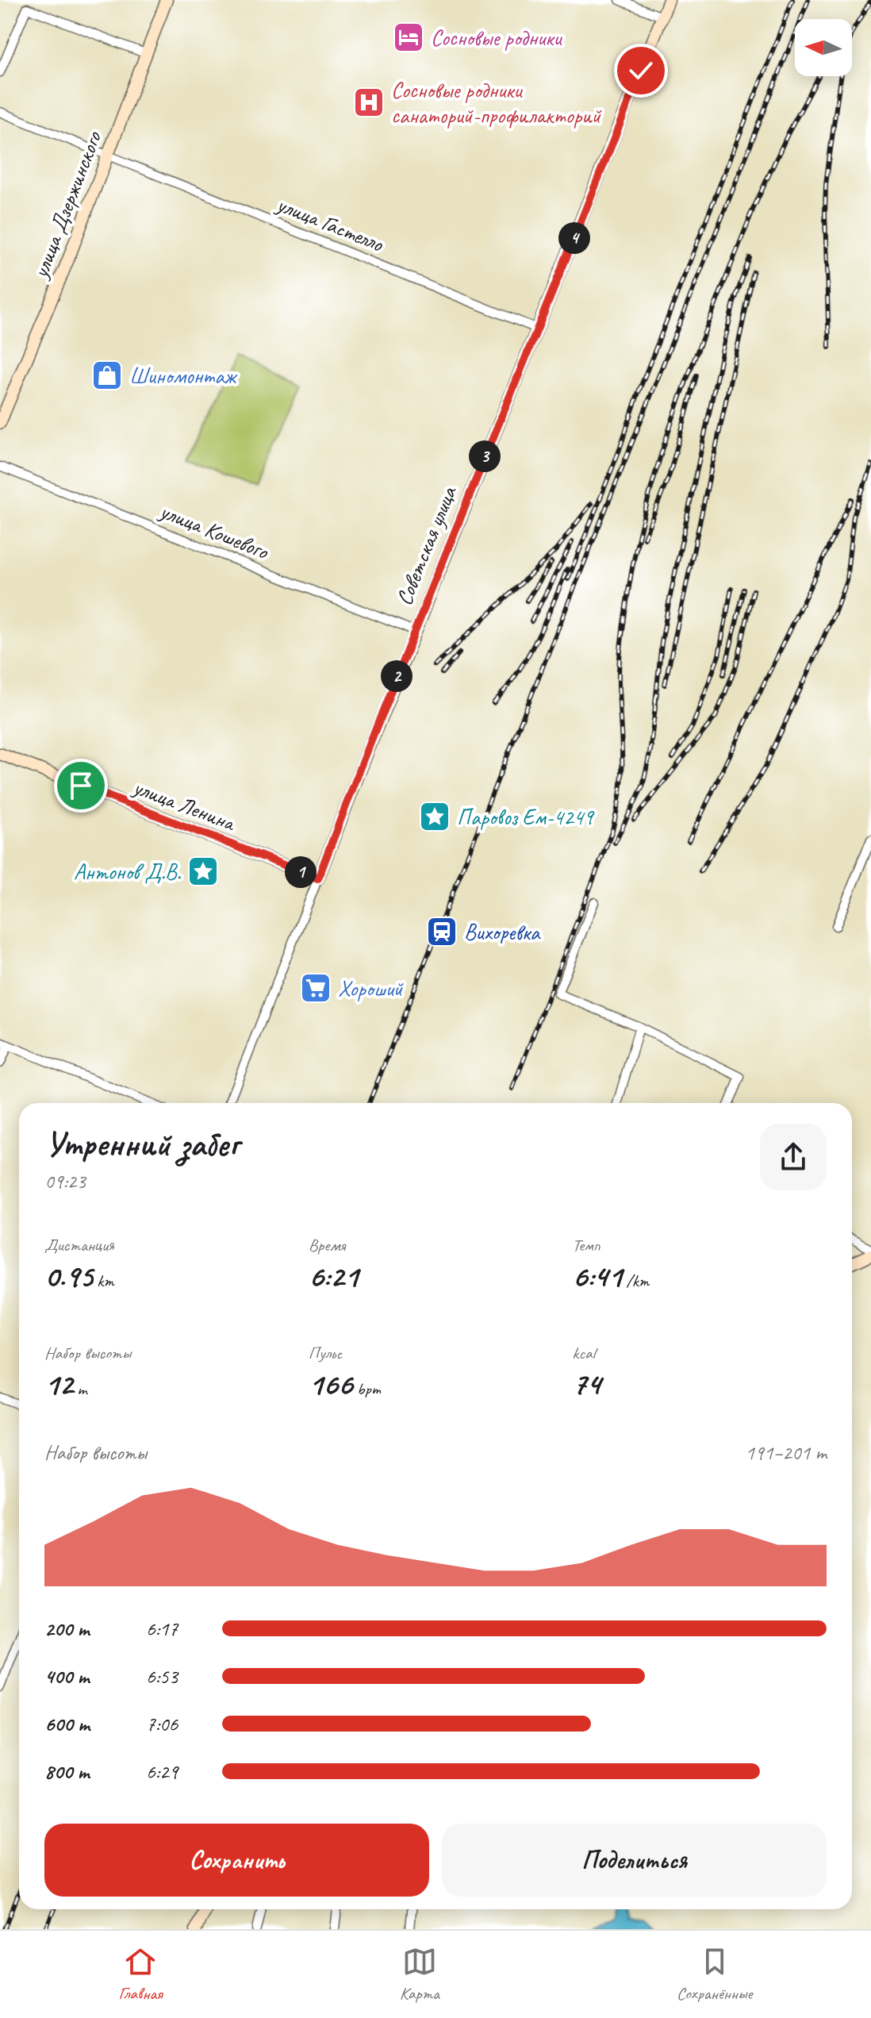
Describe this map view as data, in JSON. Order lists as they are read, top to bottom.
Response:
{
  "streets": {
    "street": [
      "улица Дзержинского",
      "улица Гастелло",
      "улица Кошевого",
      "Советская улица",
      "улица Ленина"
    ]
  },
  "crossings": [
    ["улица Дзержинского", "улица Гастелло"],
    ["улица Гастелло", "Советская улица"],
    ["улица Кошевого", "Советская улица"],
    ["Советская улица", "улица Ленина"]
  ],
  "places": {
    "hotel": ["Сосновые родники"],
    "hospital": ["Сосновые родники санаторий-профилакторий"],
    "shop": ["Шиномонтаж"],
    "place": ["Паровоз Ем-4249", "Антонов Д.В."],
    "station": ["Вихоревка"],
    "supermarket": ["Хороший"]
  },
  "north": "left",
  "page": {
    "pins": [
      "4",
      "3",
      "2",
      "1"
    ],
    "heading": ["Утренний забег", "09:23"],
    "stats": [
      ["Дистанция", "0.95 km"],
      ["Время", "6:21"],
      ["Темп", "6:41 /km"],
      ["Набор высоты", "12 m"],
      ["Пульс", "166 bpm"],
      ["kcal", "74"]
    ],
    "chart": ["Набор высоты", "191–201 m"],
    "list": [
      {
        "name": "200 m",
        "note": "6:17"
      },
      {
        "name": "400 m",
        "note": "6:53"
      },
      {
        "name": "600 m",
        "note": "7:06"
      },
      {
        "name": "800 m",
        "note": "6:29"
      }
    ],
    "buttons": ["Сохранить", "Поделиться"],
    "tabs": ["Главная", "Карта", "Сохранённые"]
  }
}
